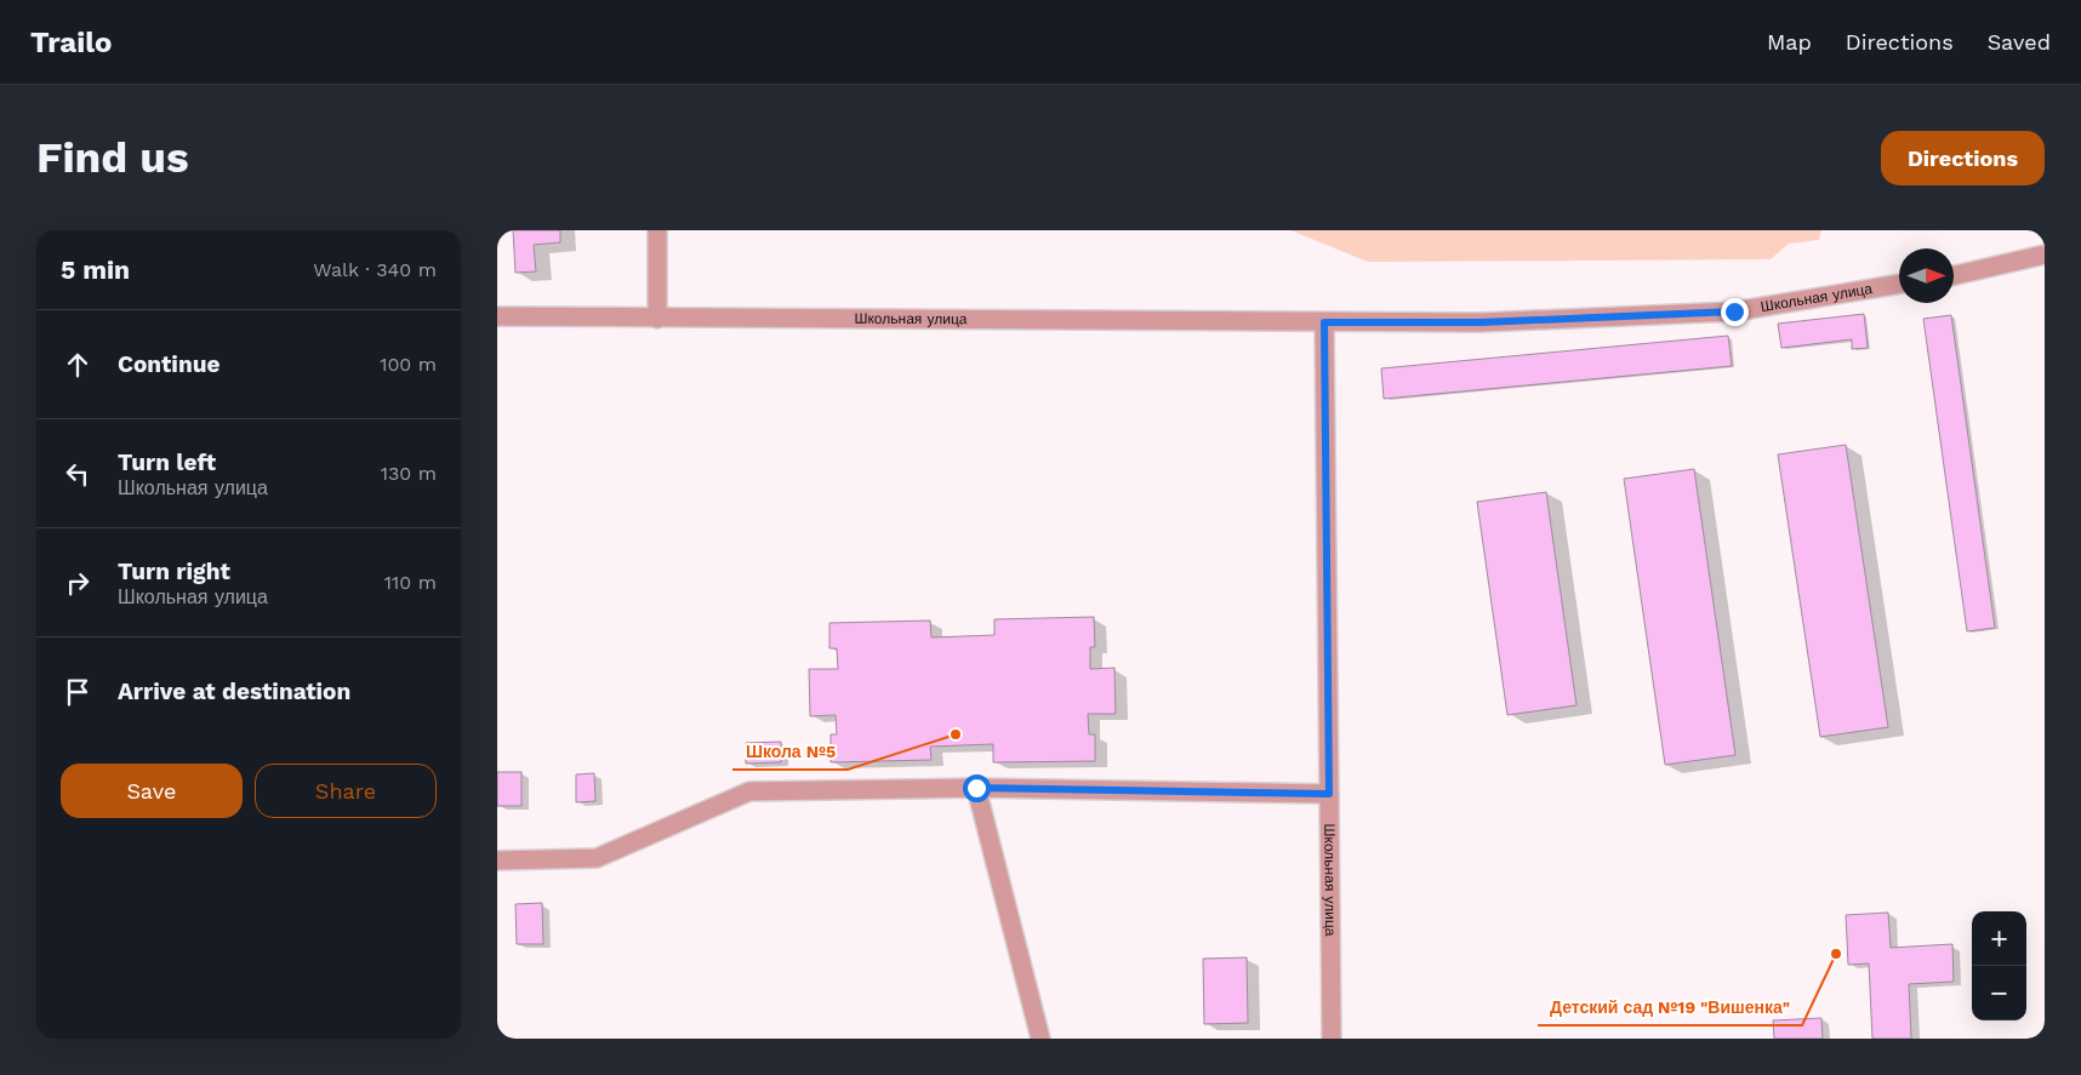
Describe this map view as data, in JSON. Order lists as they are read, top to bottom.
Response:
{
  "streets": {
    "street": ["Школьная улица"]
  },
  "places": ["Школа №5", "Детский сад №19 \"Вишенка\""],
  "north": "right",
  "page": {
    "header": "Trailo",
    "nav": ["Map", "Directions", "Saved"],
    "buttons": [
      "Directions",
      ["Save", "Share"]
    ],
    "title": "Find us",
    "heading": ["5 min", "Walk · 340 m"],
    "list": [
      ["Continue", "100 m"],
      ["Turn left", "Школьная улица", "130 m"],
      ["Turn right", "Школьная улица", "110 m"],
      "Arrive at destination"
    ],
    "map_buttons": ["+", "−"]
  }
}
